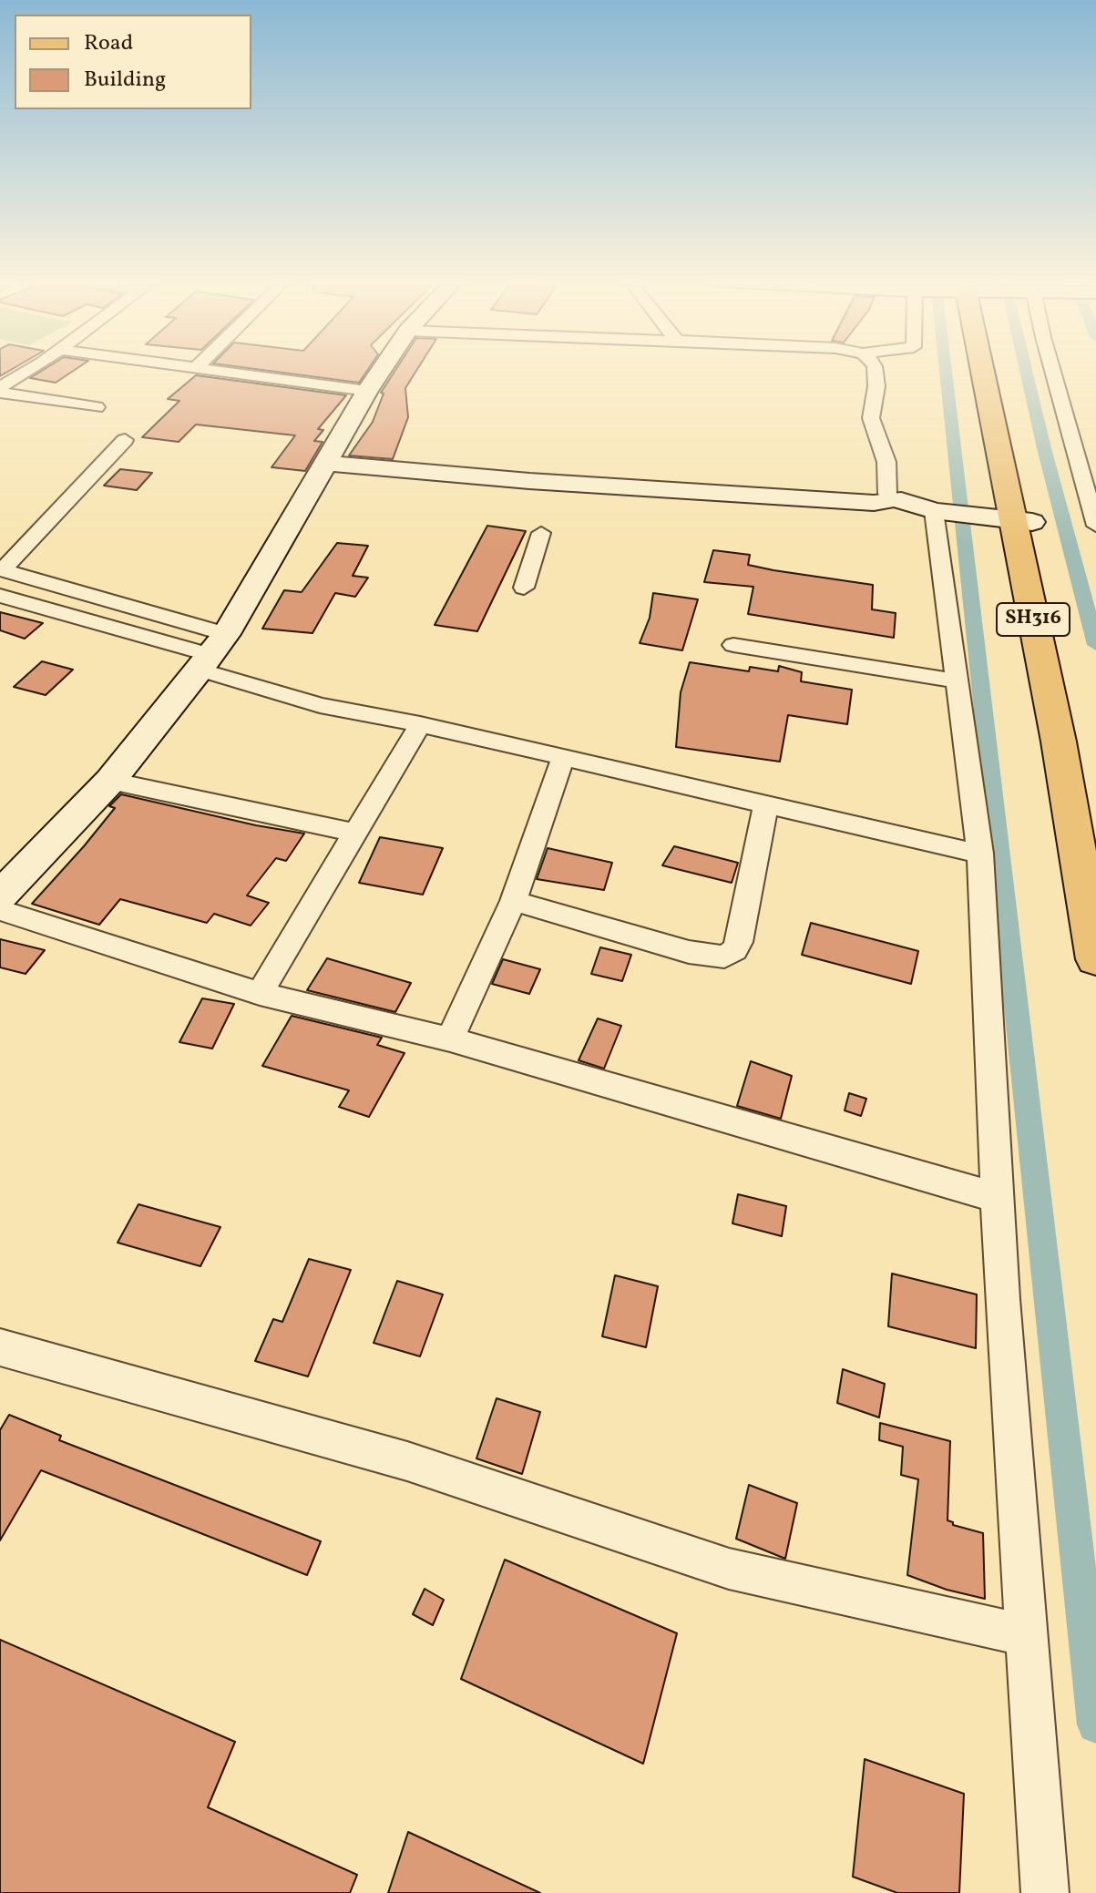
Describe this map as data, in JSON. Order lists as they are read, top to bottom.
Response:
{
  "streets": {
    "main road": ["SH316"]
  },
  "legend": ["Road", "Building"]
}
